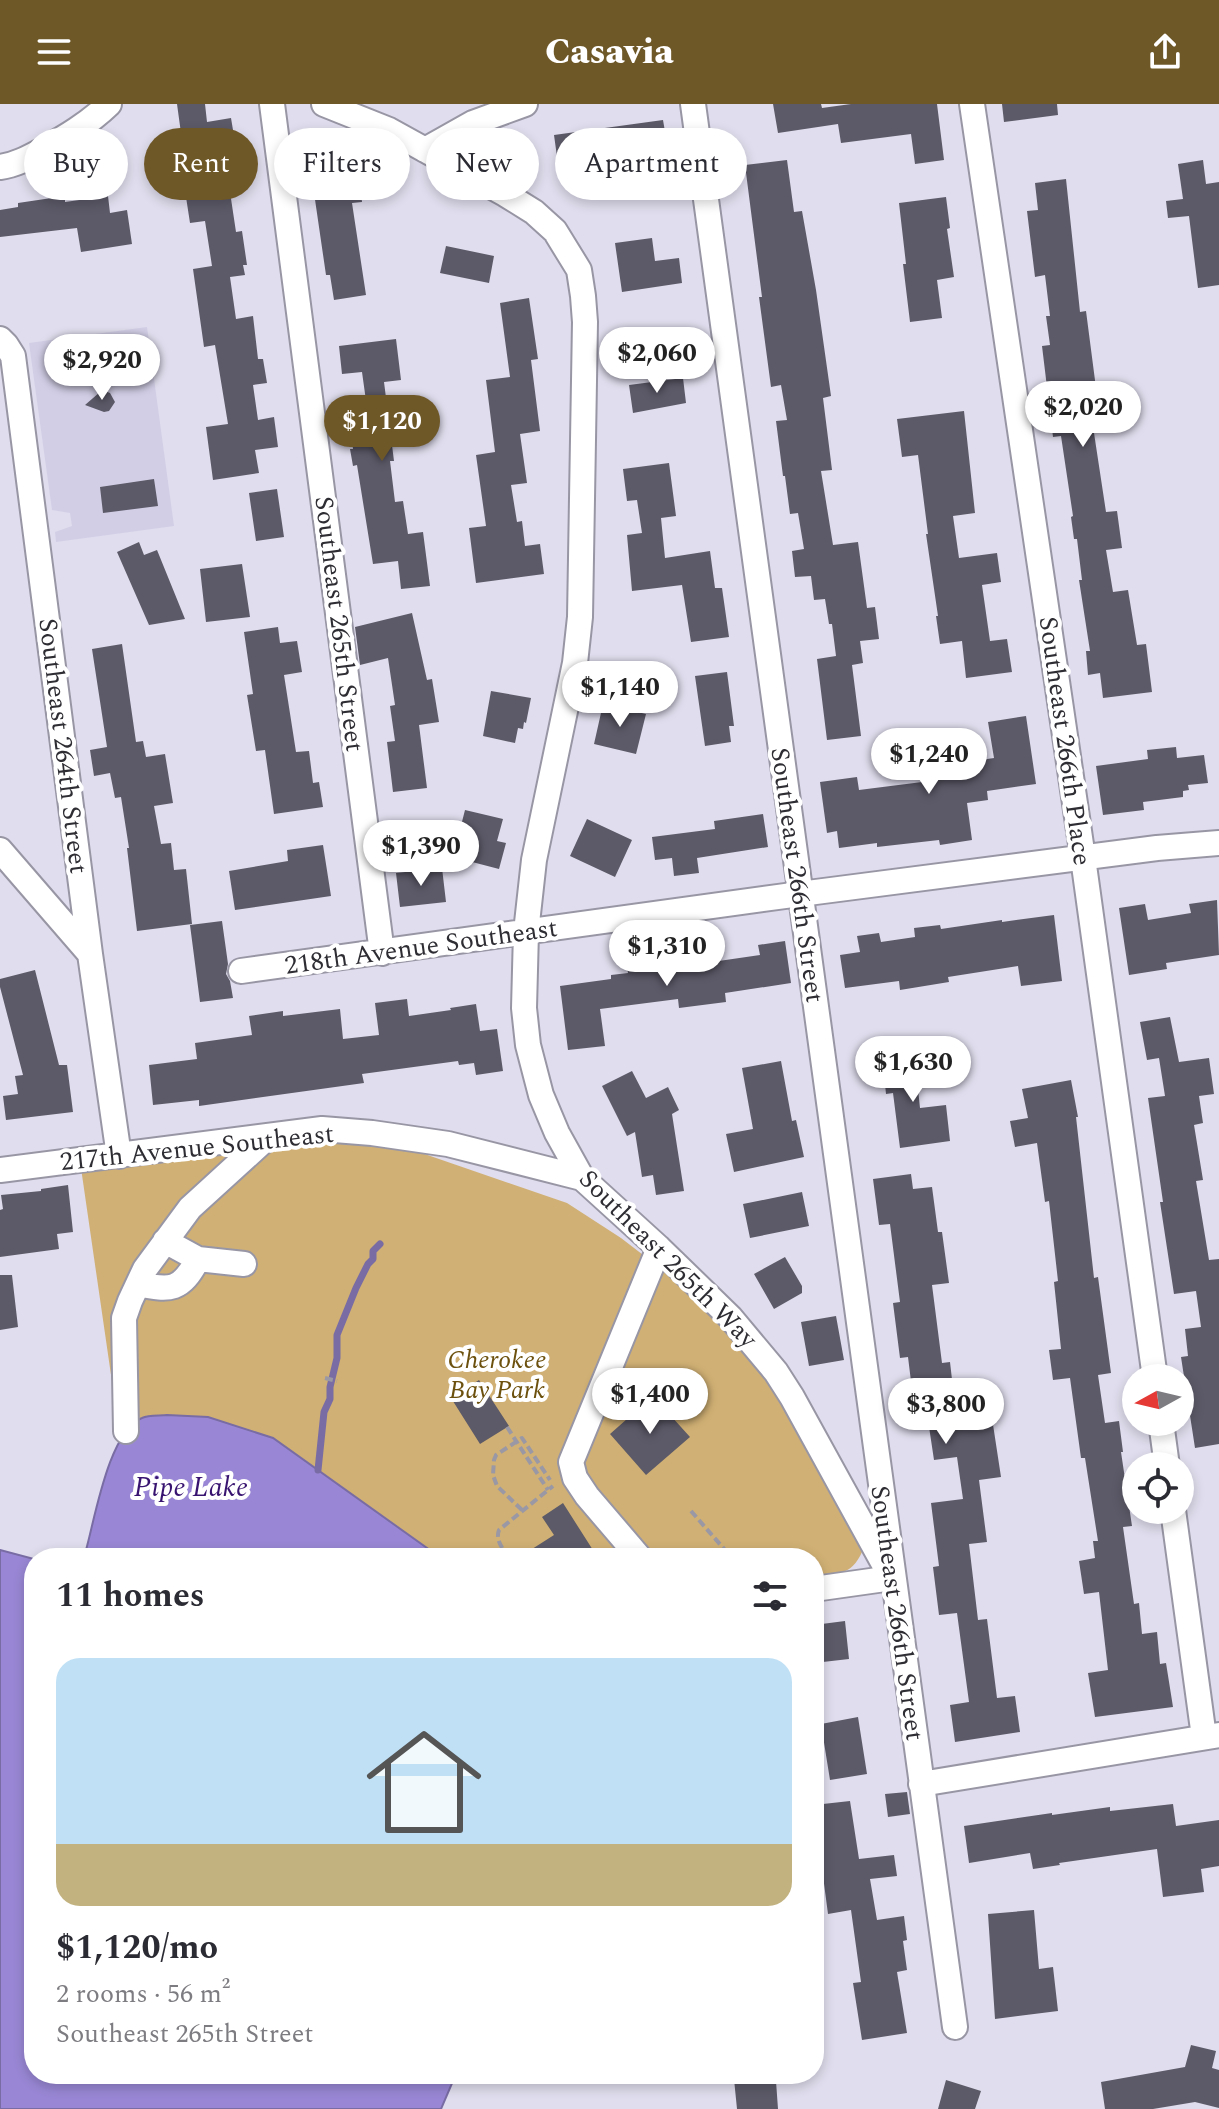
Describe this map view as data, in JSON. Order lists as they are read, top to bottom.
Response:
{
  "streets": {
    "street": [
      "Southeast 265th Street",
      "Southeast 266th Place",
      "Southeast 264th Street",
      "Southeast 266th Street",
      "218th Avenue Southeast",
      "217th Avenue Southeast",
      "Southeast 265th Way"
    ]
  },
  "crossings": [
    ["Southeast 265th Street", "218th Avenue Southeast"],
    ["Southeast 266th Place", "218th Avenue Southeast"],
    ["Southeast 264th Street", "217th Avenue Southeast"],
    ["Southeast 266th Street", "218th Avenue Southeast"],
    ["Southeast 266th Street", "Southeast 265th Way"],
    ["218th Avenue Southeast", "Southeast 265th Way"],
    ["217th Avenue Southeast", "Southeast 265th Way"]
  ],
  "water": ["Pipe Lake"],
  "parks": ["Cherokee Bay Park"],
  "north": "left",
  "page": {
    "header": "Casavia",
    "chip": [
      "Buy",
      "Rent",
      "Filters",
      "New",
      "Apartment"
    ],
    "price": [
      "$2,060",
      "$2,920",
      "$2,020",
      "$1,120",
      "$1,140",
      "$1,240",
      "$1,390",
      "$1,310",
      "$1,630",
      "$1,400",
      "$3,800"
    ],
    "heading": "11 homes",
    "list": [
      {
        "name": "$1,120/mo",
        "note": "2 rooms · 56 m² · Southeast 265th Street"
      }
    ]
  }
}
